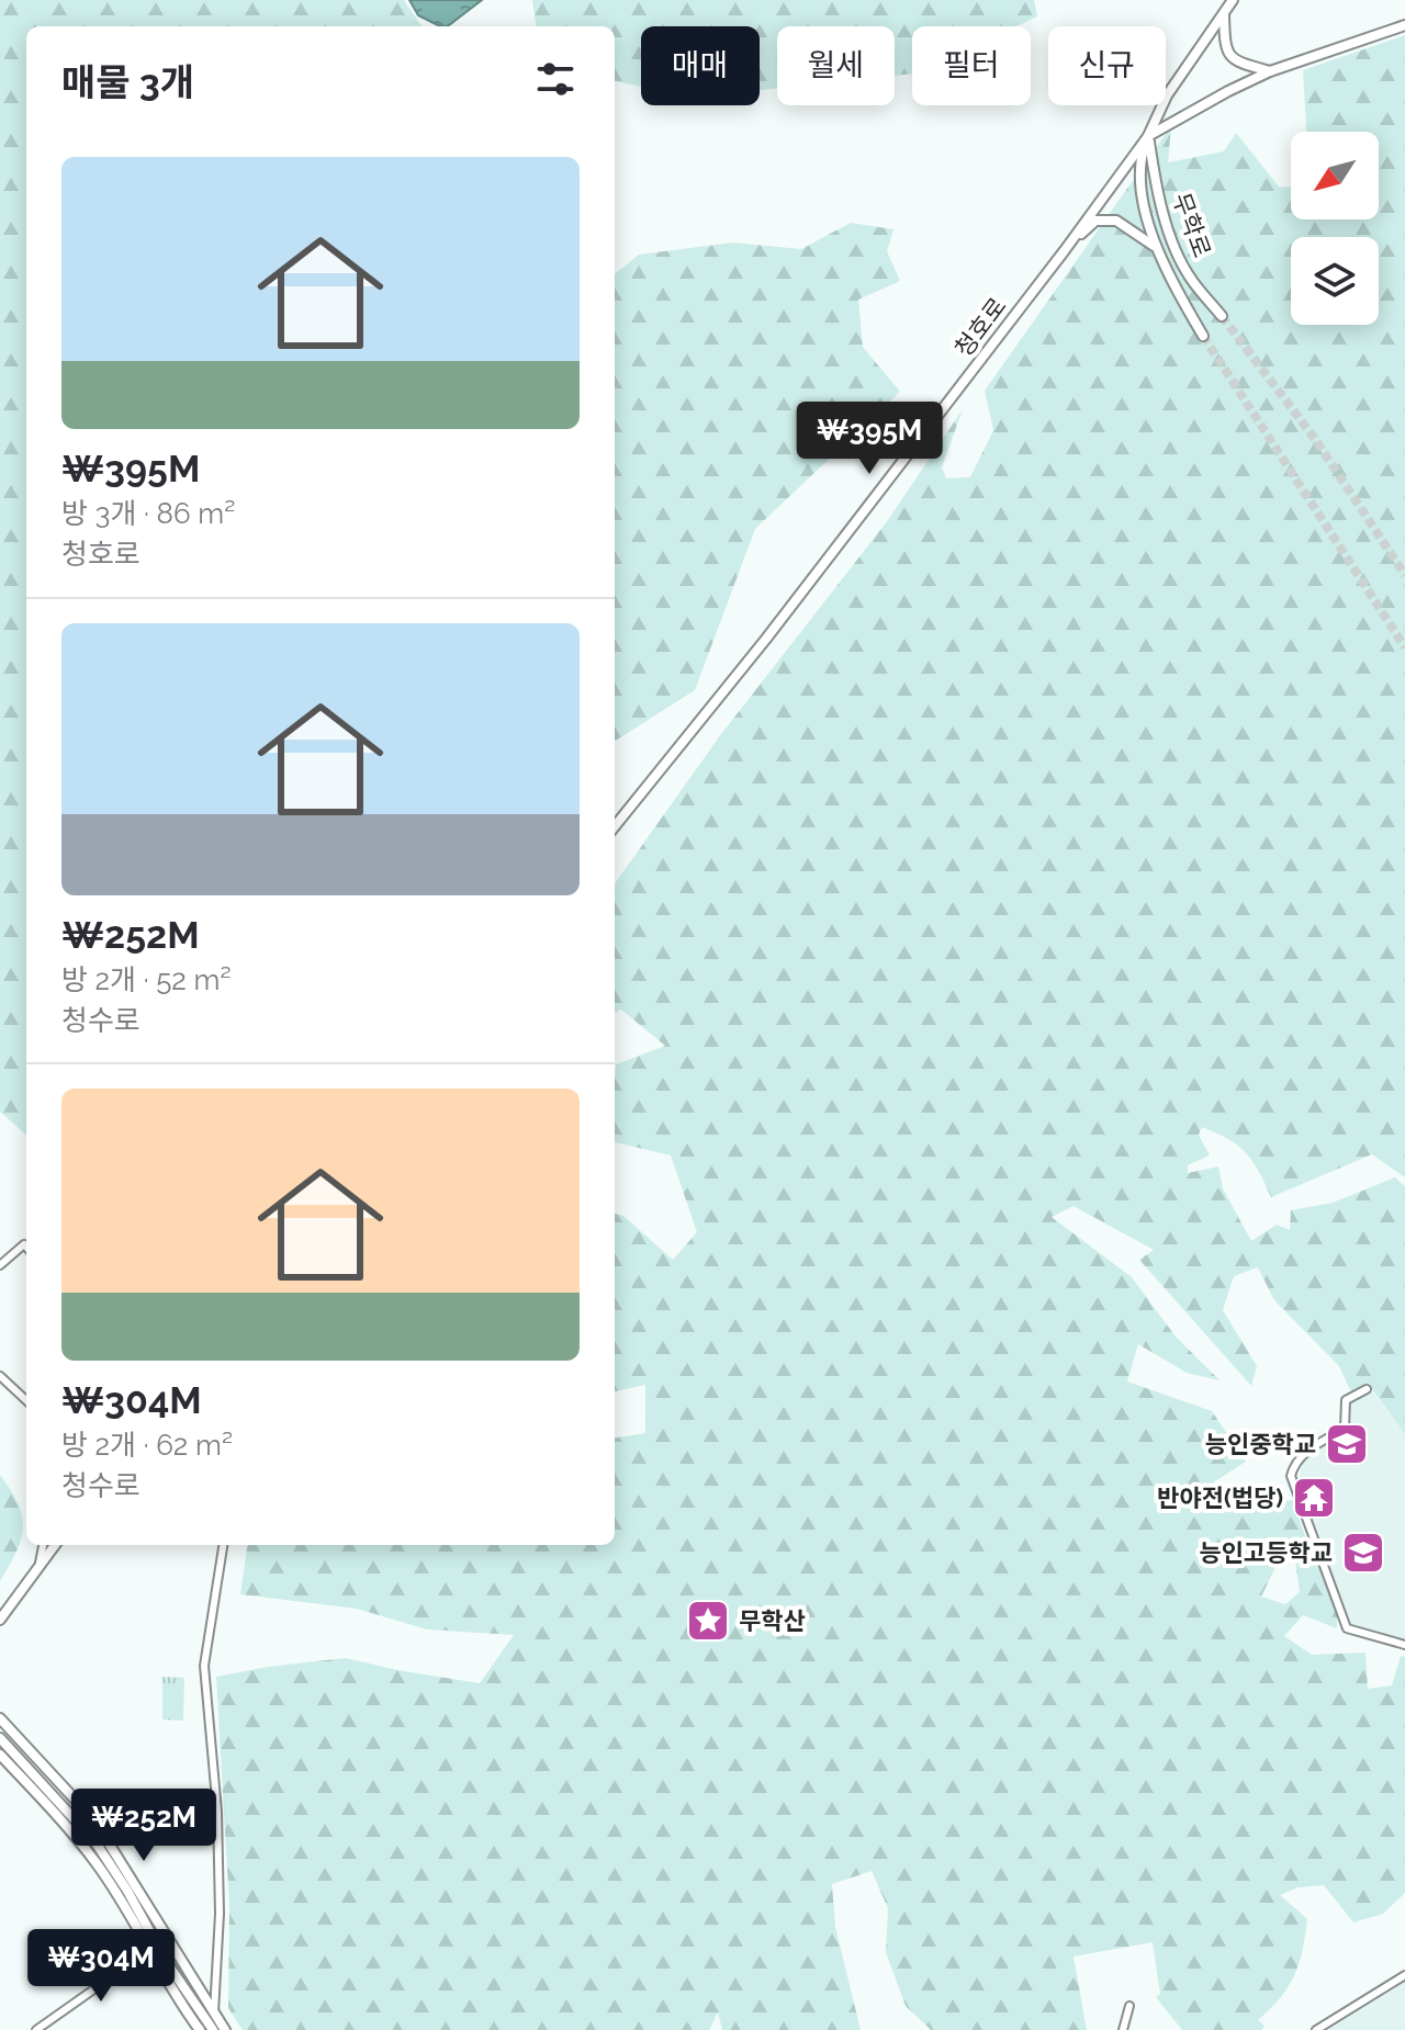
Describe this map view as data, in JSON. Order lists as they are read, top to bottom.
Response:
{
  "streets": {
    "main road": ["무학로", "청호로"]
  },
  "crossings": [
    ["무학로", "청호로"]
  ],
  "places": {
    "school or university": ["능인중학교", "능인고등학교"],
    "temple": ["반야전(법당)"],
    "place": ["무학산"]
  },
  "north": "bottom left",
  "page": {
    "chip": [
      "매매",
      "월세",
      "필터",
      "신규"
    ],
    "heading": "매물 3개",
    "list": [
      {
        "name": "₩395M",
        "note": "방 3개 · 86 m² · 청호로"
      },
      {
        "name": "₩252M",
        "note": "방 2개 · 52 m² · 청수로"
      },
      {
        "name": "₩304M",
        "note": "방 2개 · 62 m² · 청수로"
      }
    ],
    "price": ["₩395M", "₩252M", "₩304M"]
  }
}
